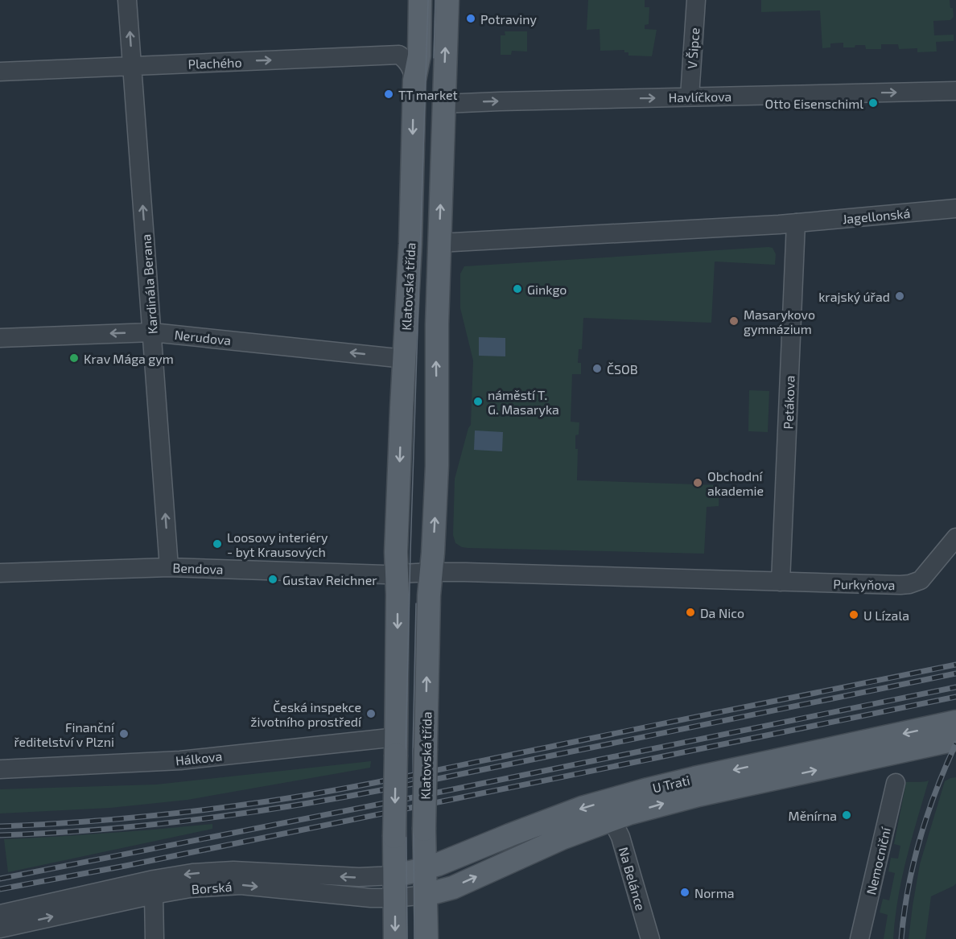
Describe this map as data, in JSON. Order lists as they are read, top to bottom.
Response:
{
  "streets": {
    "main road": ["Klatovská třída", "U Trati"],
    "street": [
      "V Šipce",
      "Plachého",
      "Havlíčkova",
      "Jagellonská",
      "Kardinála Berana",
      "Nerudova",
      "Petákova",
      "Bendova",
      "Purkyňova",
      "Hálkova",
      "Nemocniční",
      "Na Belánce",
      "Borská"
    ]
  },
  "crossings": [
    ["V Šipce", "Havlíčkova"],
    ["Plachého", "Kardinála Berana"],
    ["Plachého", "Klatovská třída"],
    ["Havlíčkova", "Klatovská třída"],
    ["Jagellonská", "Petákova"],
    ["Kardinála Berana", "Nerudova"],
    ["Kardinála Berana", "Bendova"],
    ["Klatovská třída", "Nerudova"],
    ["Klatovská třída", "Bendova"],
    ["Klatovská třída", "Hálkova"],
    ["Klatovská třída", "U Trati"],
    ["Klatovská třída", "Borská"],
    ["Petákova", "Purkyňova"],
    ["U Trati", "Na Belánce"],
    ["U Trati", "Borská"]
  ],
  "one_way": ["Plachého", "Kardinála Berana", "Nerudova"],
  "places": [
    "Potraviny",
    "TT market",
    "Otto Eisenschiml",
    "Ginkgo",
    "krajský úřad",
    "Masarykovo gymnázium",
    "Krav Mága gym",
    "ČSOB",
    "náměstí T. G. Masaryka",
    "Obchodní akademie",
    "Loosovy interiéry - byt Krausových",
    "Gustav Reichner",
    "Da Nico",
    "U Lízala",
    "Česká inspekce životního prostředí",
    "Finanční ředitelství v Plzni",
    "Měnírna",
    "Norma"
  ]
}
